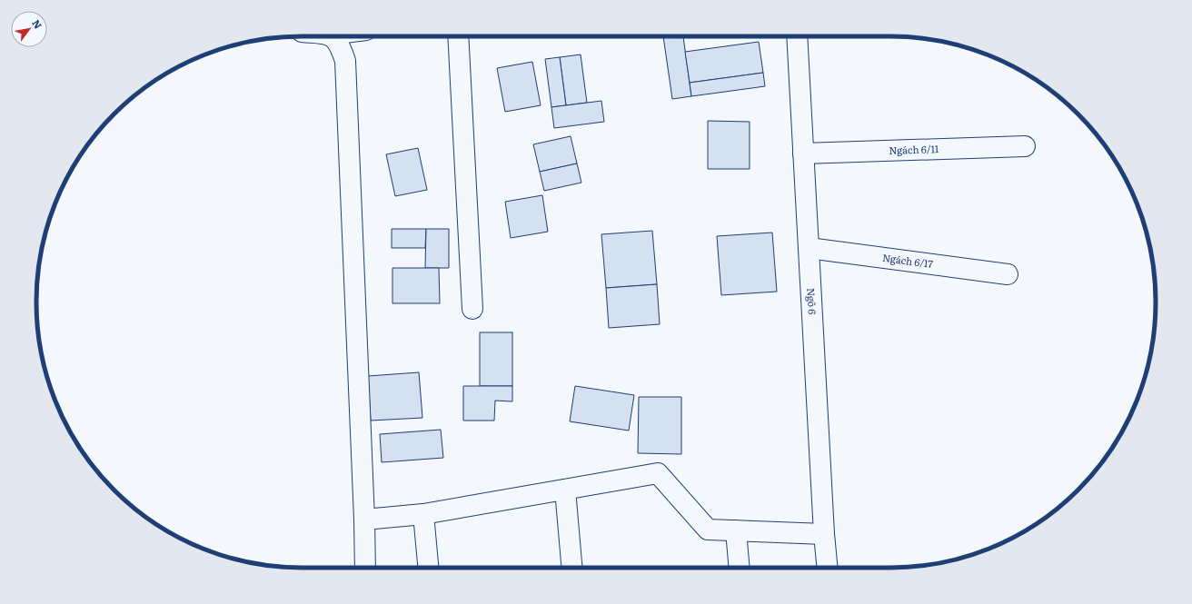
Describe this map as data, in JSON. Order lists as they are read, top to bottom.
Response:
{
  "streets": {
    "street": ["Ngách 6/11", "Ngách 6/17", "Ngõ 6"]
  },
  "crossings": [
    ["Ngách 6/11", "Ngõ 6"],
    ["Ngách 6/17", "Ngõ 6"]
  ],
  "north": "top right"
}
